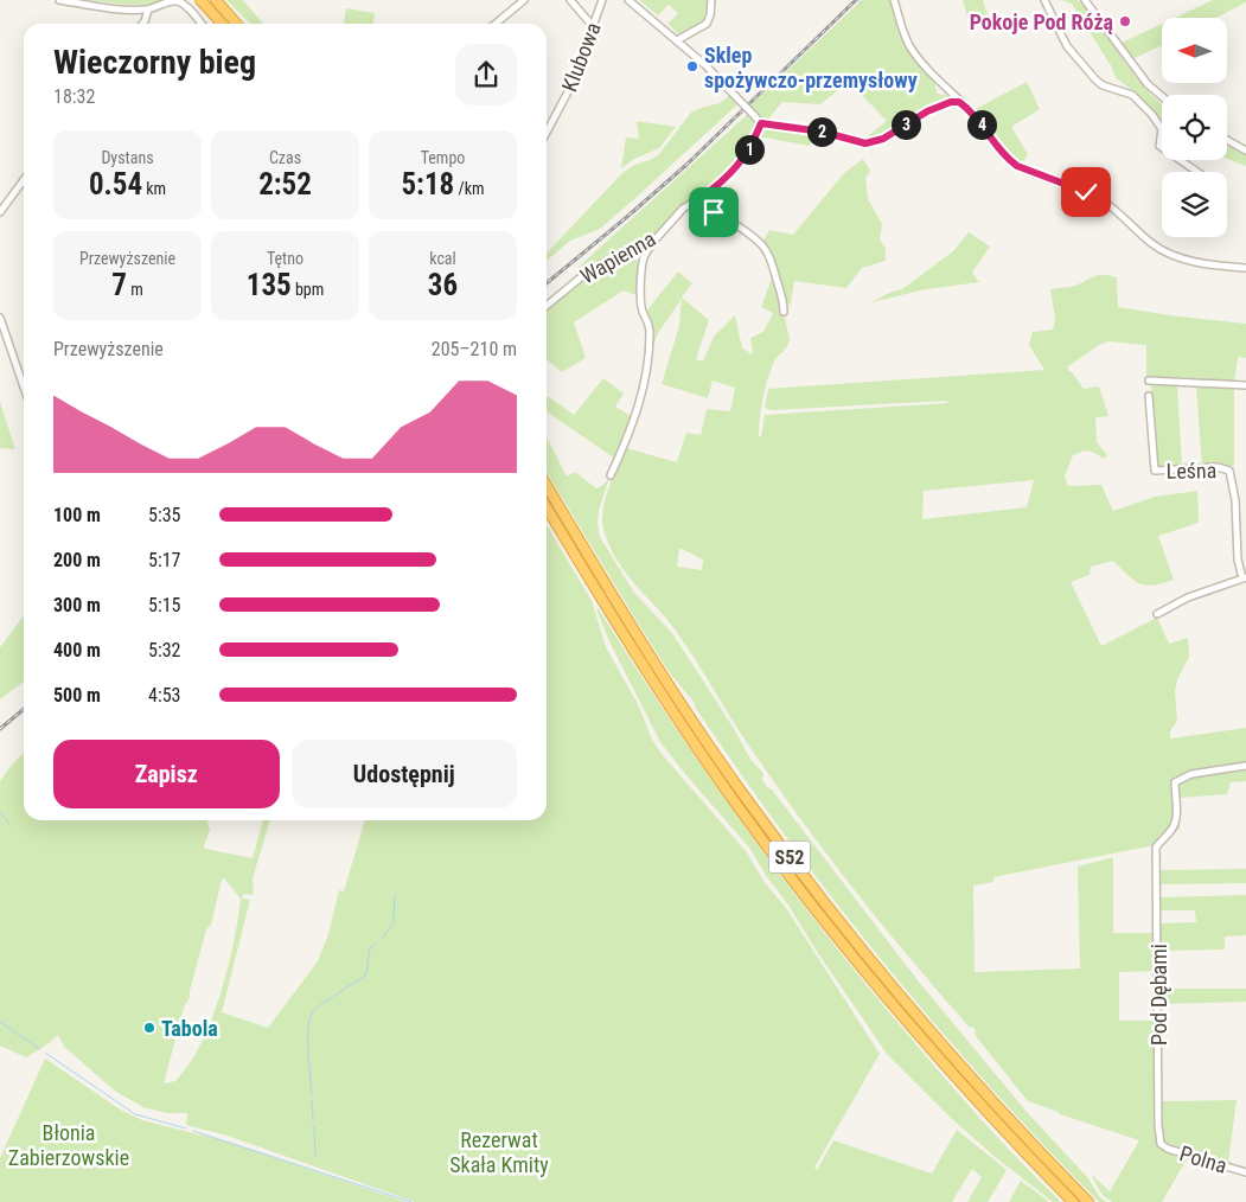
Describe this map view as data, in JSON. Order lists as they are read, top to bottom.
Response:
{
  "streets": {
    "highway": ["S52"],
    "street": [
      "Klubowa",
      "Wapienna",
      "Leśna",
      "Pod Dębami",
      "Polna"
    ]
  },
  "crossings": [
    ["Pod Dębami", "Polna"]
  ],
  "parks": ["Błonia Zabierzowskie", "Rezerwat Skała Kmity"],
  "places": ["Pokoje Pod Różą", "Sklep spożywczo-przemysłowy", "Tabola"],
  "north": "left",
  "page": {
    "heading": ["Wieczorny bieg", "18:32"],
    "pins": [
      "3",
      "4",
      "2",
      "1"
    ],
    "stats": [
      ["Dystans", "0.54 km"],
      ["Czas", "2:52"],
      ["Tempo", "5:18 /km"],
      ["Przewyższenie", "7 m"],
      ["Tętno", "135 bpm"],
      ["kcal", "36"]
    ],
    "chart": ["Przewyższenie", "205–210 m"],
    "list": [
      {
        "name": "100 m",
        "note": "5:35"
      },
      {
        "name": "200 m",
        "note": "5:17"
      },
      {
        "name": "300 m",
        "note": "5:15"
      },
      {
        "name": "400 m",
        "note": "5:32"
      },
      {
        "name": "500 m",
        "note": "4:53"
      }
    ],
    "buttons": ["Zapisz", "Udostępnij"]
  }
}
